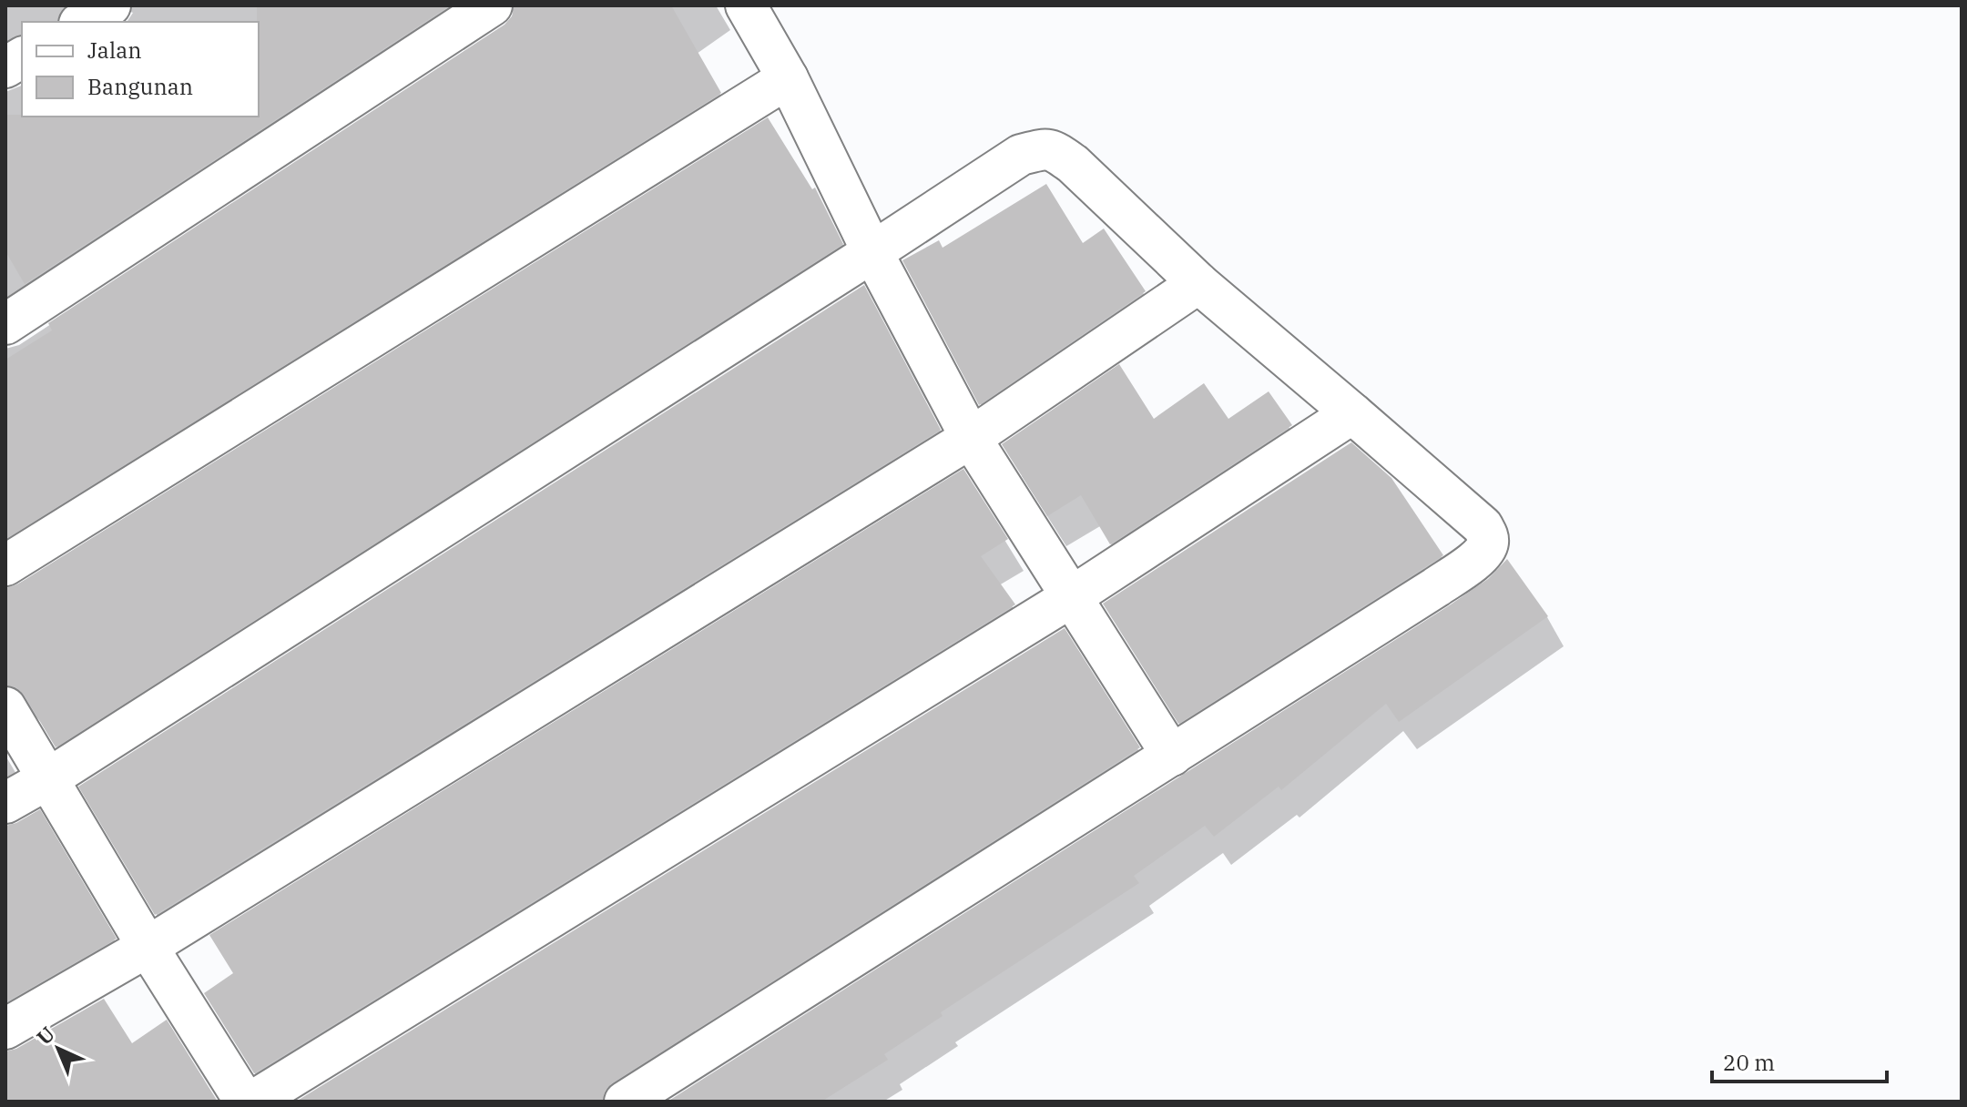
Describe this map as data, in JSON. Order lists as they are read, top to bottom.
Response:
{
  "legend": ["Jalan", "Bangunan"],
  "scale_bar": "20 m",
  "north": "top left"
}
